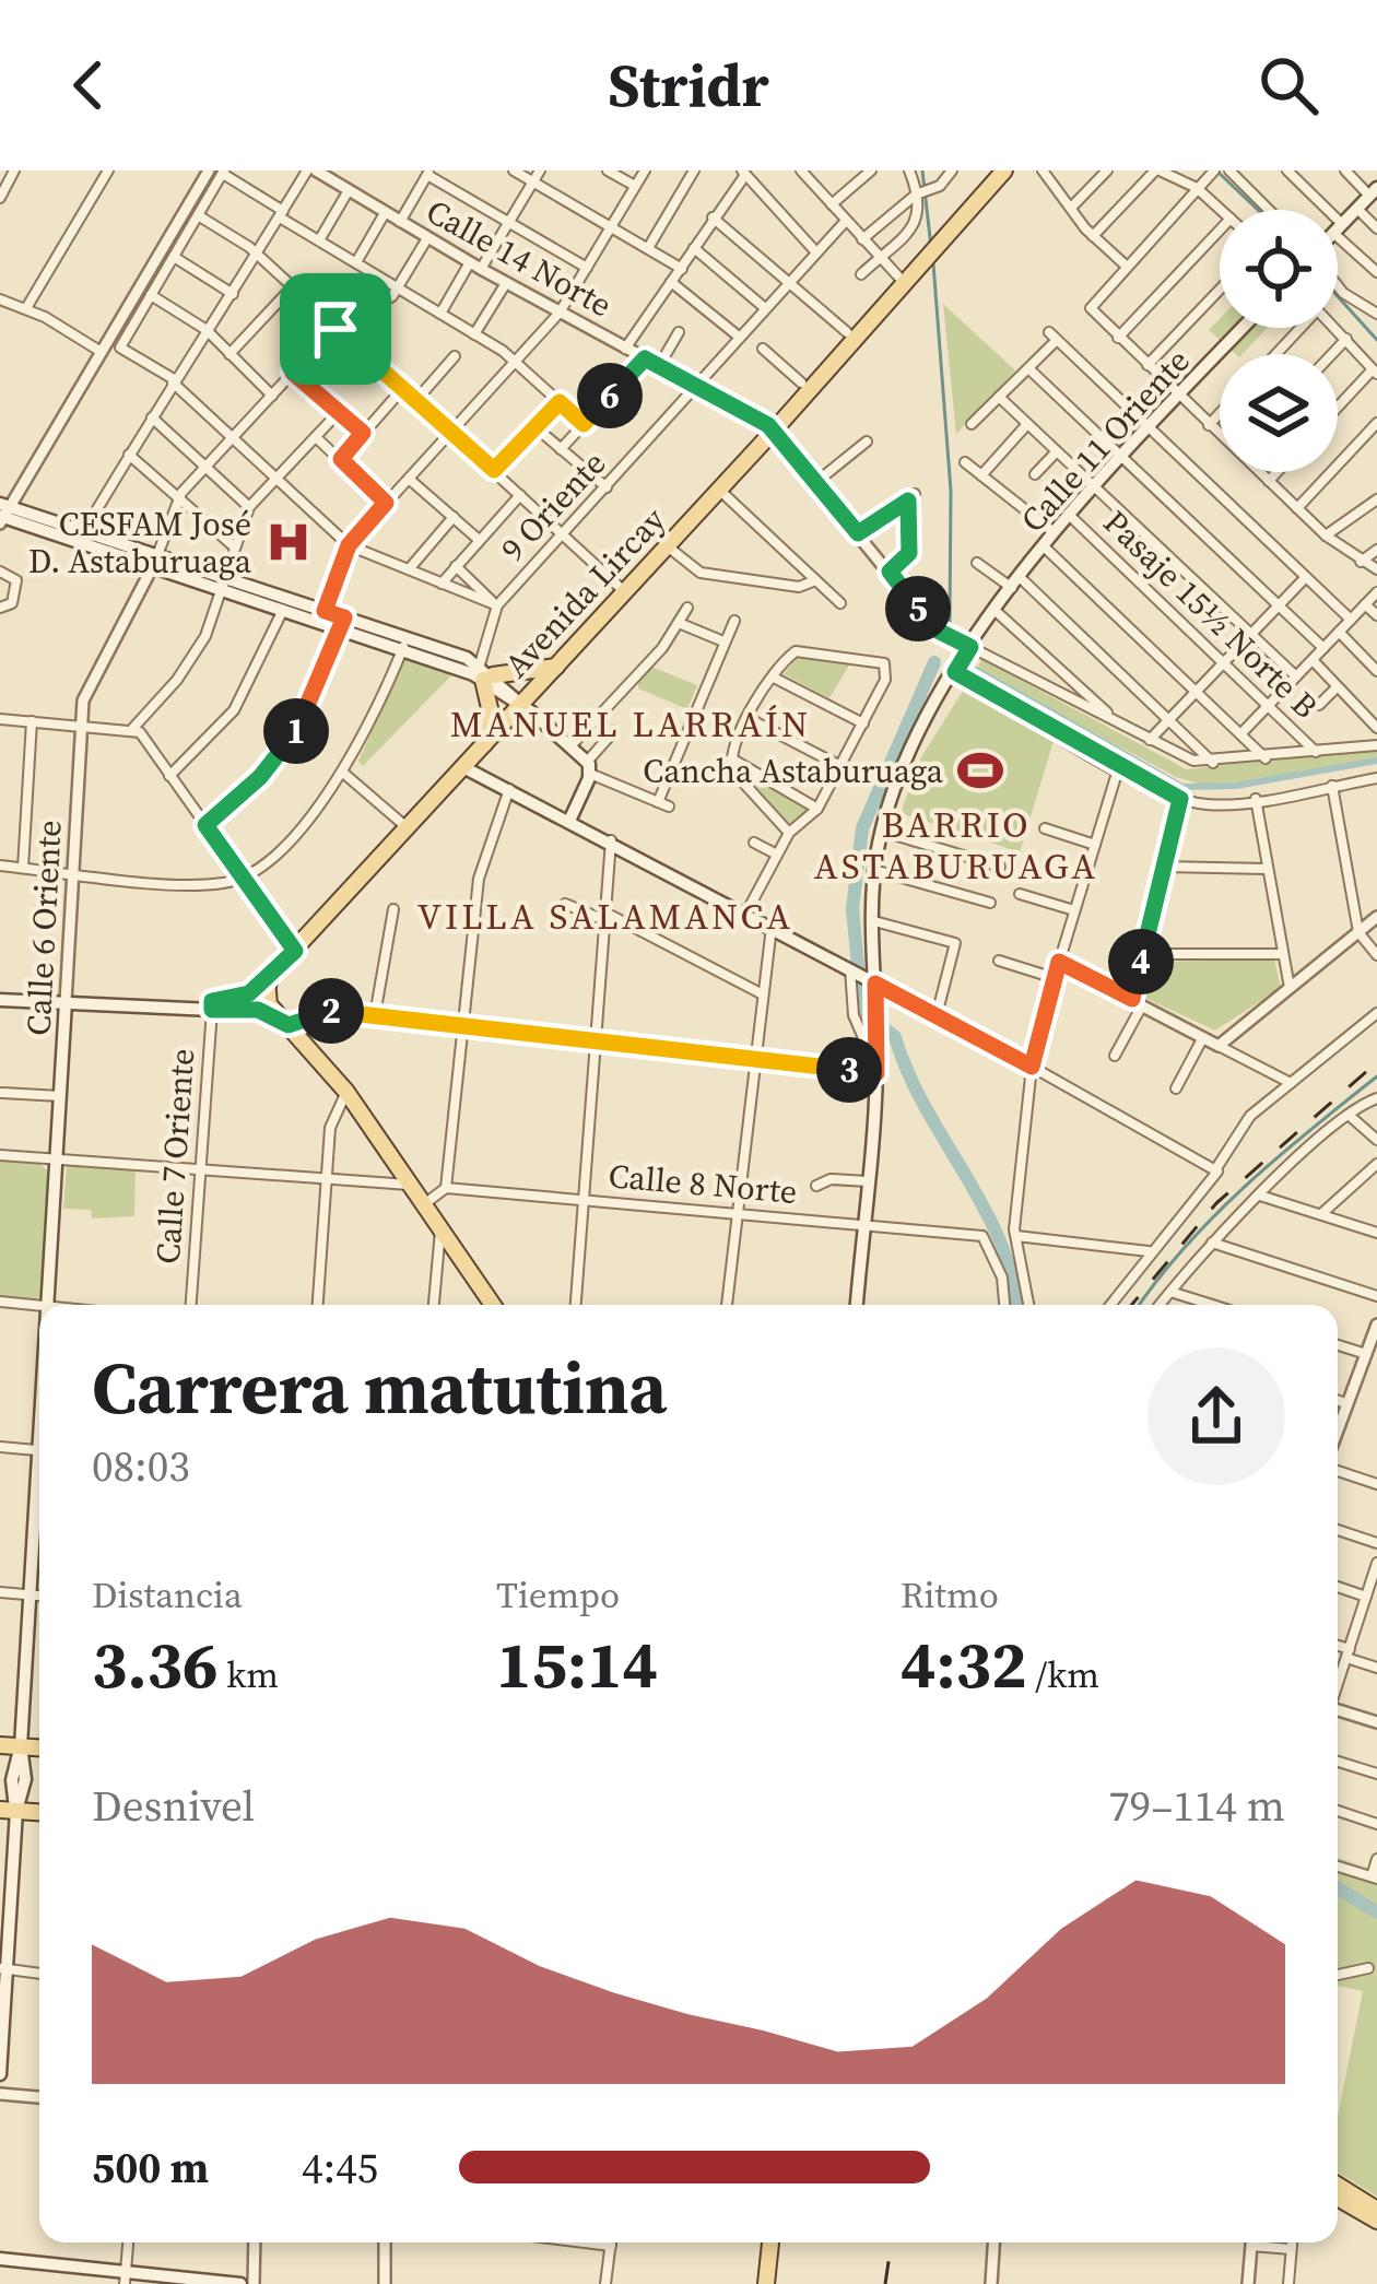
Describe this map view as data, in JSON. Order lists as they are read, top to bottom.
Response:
{
  "streets": {
    "main road": ["Calle 11 Oriente", "Avenida Lircay", "Calle 6 Oriente"],
    "street": [
      "Calle 14 Norte",
      "9 Oriente",
      "Pasaje 15½ Norte B",
      "Calle 7 Oriente",
      "Calle 8 Norte"
    ]
  },
  "crossings": [
    ["Calle 14 Norte", "9 Oriente"],
    ["Calle 14 Norte", "Avenida Lircay"],
    ["Calle 14 Norte", "Calle 6 Oriente"],
    ["Calle 11 Oriente", "Pasaje 15½ Norte B"]
  ],
  "districts": ["MANUEL LARRAÍN", "BARRIO ASTABURUAGA", "VILLA SALAMANCA"],
  "places": {
    "hospital": ["CESFAM José D. Astaburuaga"],
    "sports": ["Cancha Astaburuaga"]
  },
  "page": {
    "header": "Stridr",
    "pins": [
      "6",
      "5",
      "1",
      "4",
      "2",
      "3"
    ],
    "heading": ["Carrera matutina", "08:03"],
    "stats": [
      ["Distancia", "3.36 km"],
      ["Tiempo", "15:14"],
      ["Ritmo", "4:32 /km"]
    ],
    "chart": ["Desnivel", "79–114 m"],
    "list": [
      {
        "name": "500 m",
        "note": "4:45"
      }
    ]
  }
}
